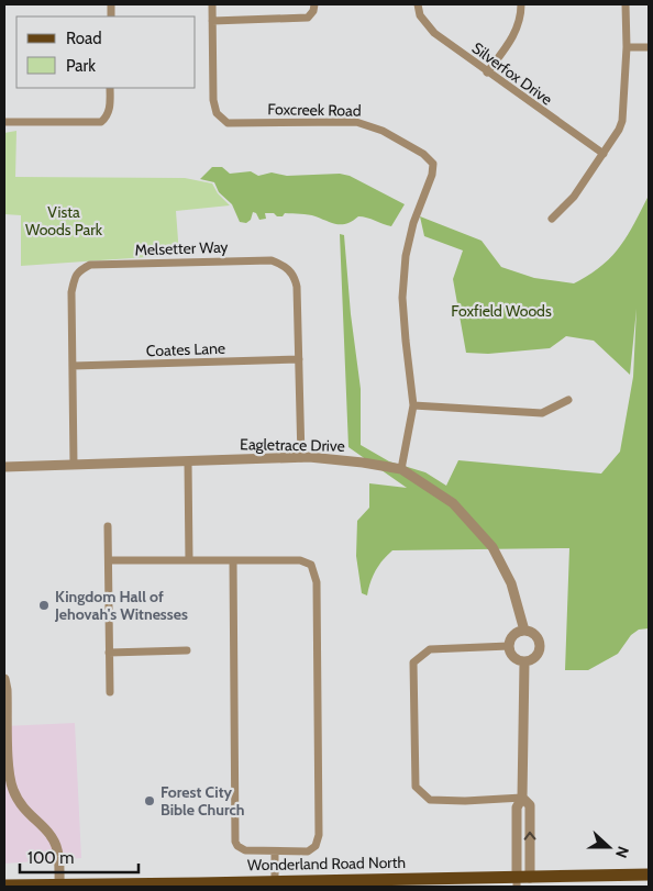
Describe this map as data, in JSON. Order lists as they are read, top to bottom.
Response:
{
  "streets": {
    "main road": ["Wonderland Road North"],
    "street": [
      "Silverfox Drive",
      "Foxcreek Road",
      "Melsetter Way",
      "Coates Lane",
      "Eagletrace Drive"
    ]
  },
  "crossings": [
    ["Foxcreek Road", "Eagletrace Drive"],
    ["Melsetter Way", "Coates Lane"],
    ["Melsetter Way", "Eagletrace Drive"]
  ],
  "parks": ["Vista Woods Park", "Foxfield Woods"],
  "places": ["Kingdom Hall of Jehovah's Witnesses", "Forest City Bible Church"],
  "legend": ["Road", "Park"],
  "scale_bar": "100 m",
  "north": "right"
}
